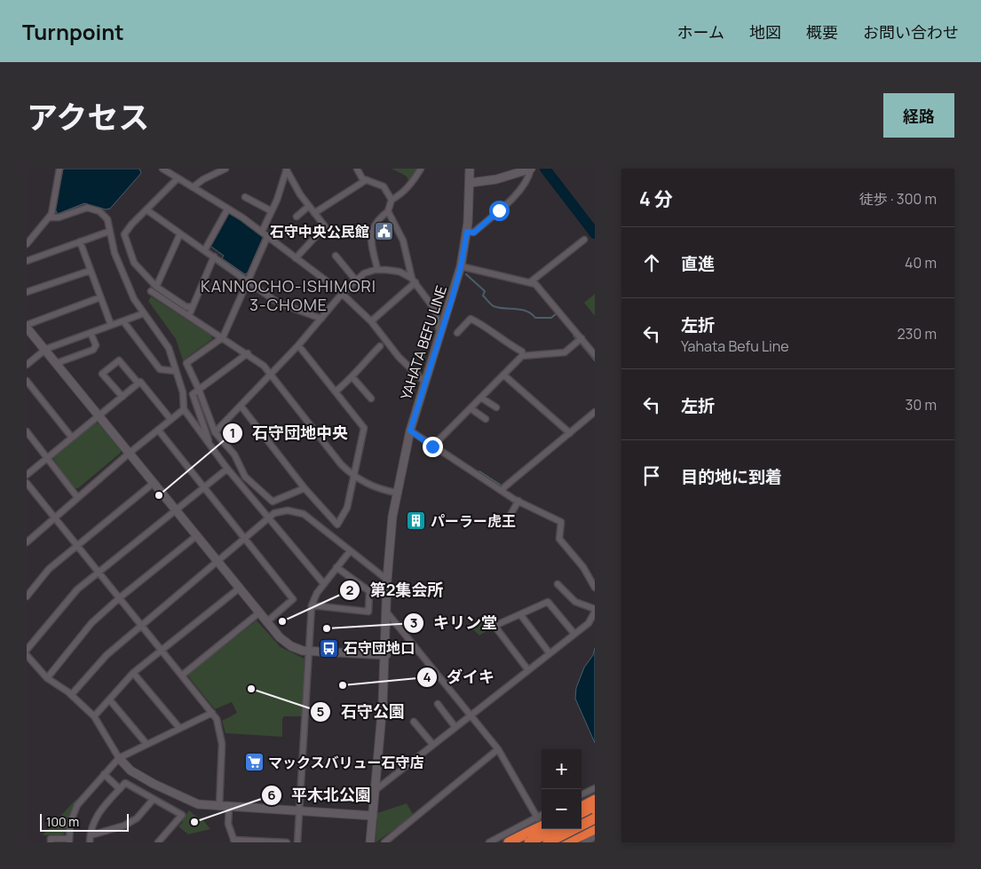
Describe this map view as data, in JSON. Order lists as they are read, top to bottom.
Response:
{
  "streets": {
    "street": ["YAHATA BEFU LINE"]
  },
  "districts": ["KANNOCHO-ISHIMORI 3-CHOME"],
  "places": {
    "public building": ["石守中央公民館"],
    "other": [
      "石守団地中央",
      "第2集会所",
      "キリン堂",
      "ダイキ",
      "石守公園",
      "平木北公園"
    ],
    "building": ["パーラー虎王"],
    "bus stop": ["石守団地口"],
    "supermarket": ["マックスバリュー石守店"]
  },
  "scale_bar": "100 m",
  "page": {
    "header": "Turnpoint",
    "nav": [
      "ホーム",
      "地図",
      "概要",
      "お問い合わせ"
    ],
    "title": "アクセス",
    "buttons": "経路",
    "heading": ["4 分", "徒歩 · 300 m"],
    "list": [
      ["直進", "40 m"],
      ["左折", "Yahata Befu Line", "230 m"],
      ["左折", "30 m"],
      "目的地に到着"
    ],
    "map_buttons": ["+", "−"],
    "scale": "100 m"
  }
}
